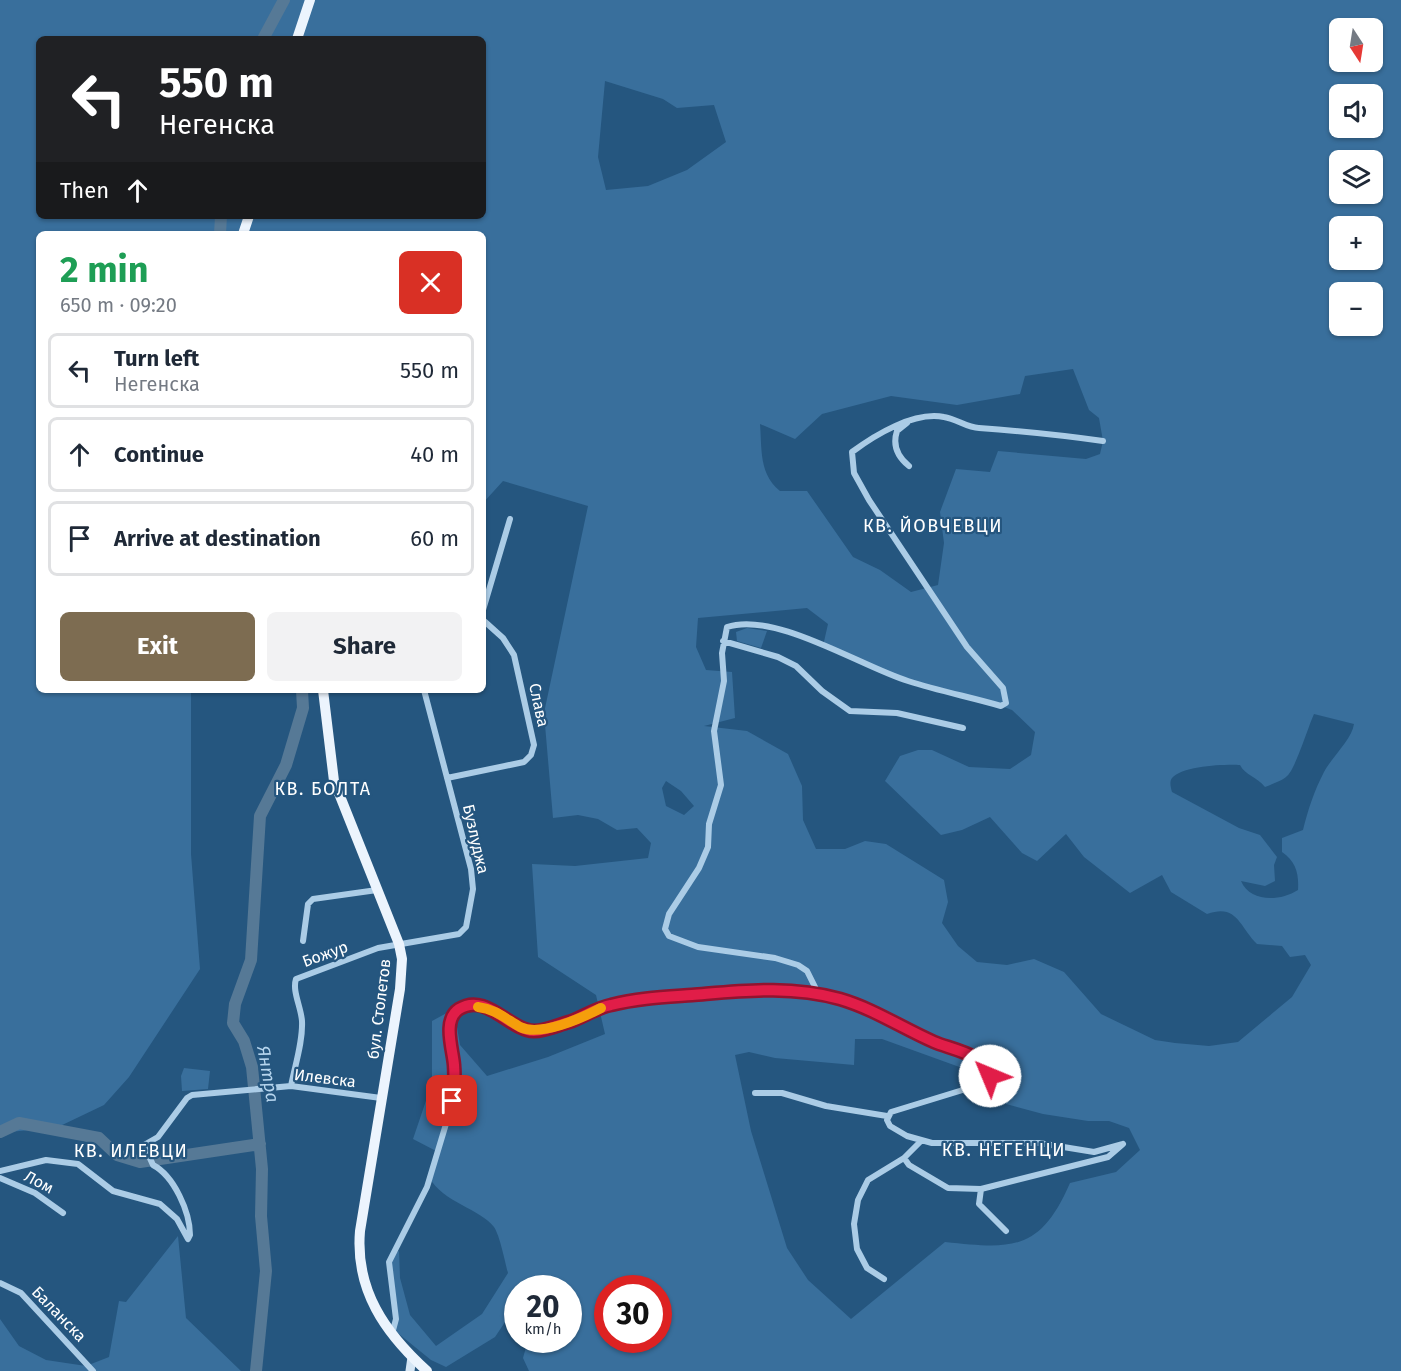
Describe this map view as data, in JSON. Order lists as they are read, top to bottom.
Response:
{
  "streets": {
    "main road": ["бул. Столетов"],
    "street": [
      "Слава",
      "Бузлуджа",
      "Божур",
      "Илевска",
      "Лом",
      "Баланска"
    ]
  },
  "crossings": [
    ["Слава", "Бузлуджа"],
    ["Бузлуджа", "Божур"],
    ["Бузлуджа", "бул. Столетов"],
    ["Божур", "бул. Столетов"],
    ["Божур", "Илевска"],
    ["бул. Столетов", "Илевска"]
  ],
  "districts": [
    "КВ. ЙОВЧЕВЦИ",
    "КВ. БОЛТА",
    "КВ. НЕГЕНЦИ",
    "КВ. ИЛЕВЦИ"
  ],
  "water": ["Янтра"],
  "north": "bottom",
  "page": {
    "map_buttons": ["+", "−"],
    "turn": ["550 m", "Негенска"],
    "then": "Then",
    "heading": ["2 min", "650 m · 09:20"],
    "list": [
      {
        "name": "Turn left",
        "note": "Негенска",
        "value": "550 m"
      },
      {
        "name": "Continue",
        "value": "40 m"
      },
      {
        "name": "Arrive at destination",
        "value": "60 m"
      }
    ],
    "buttons": ["Exit", "Share"],
    "speed": "20 km/h",
    "limit": "30"
  }
}
